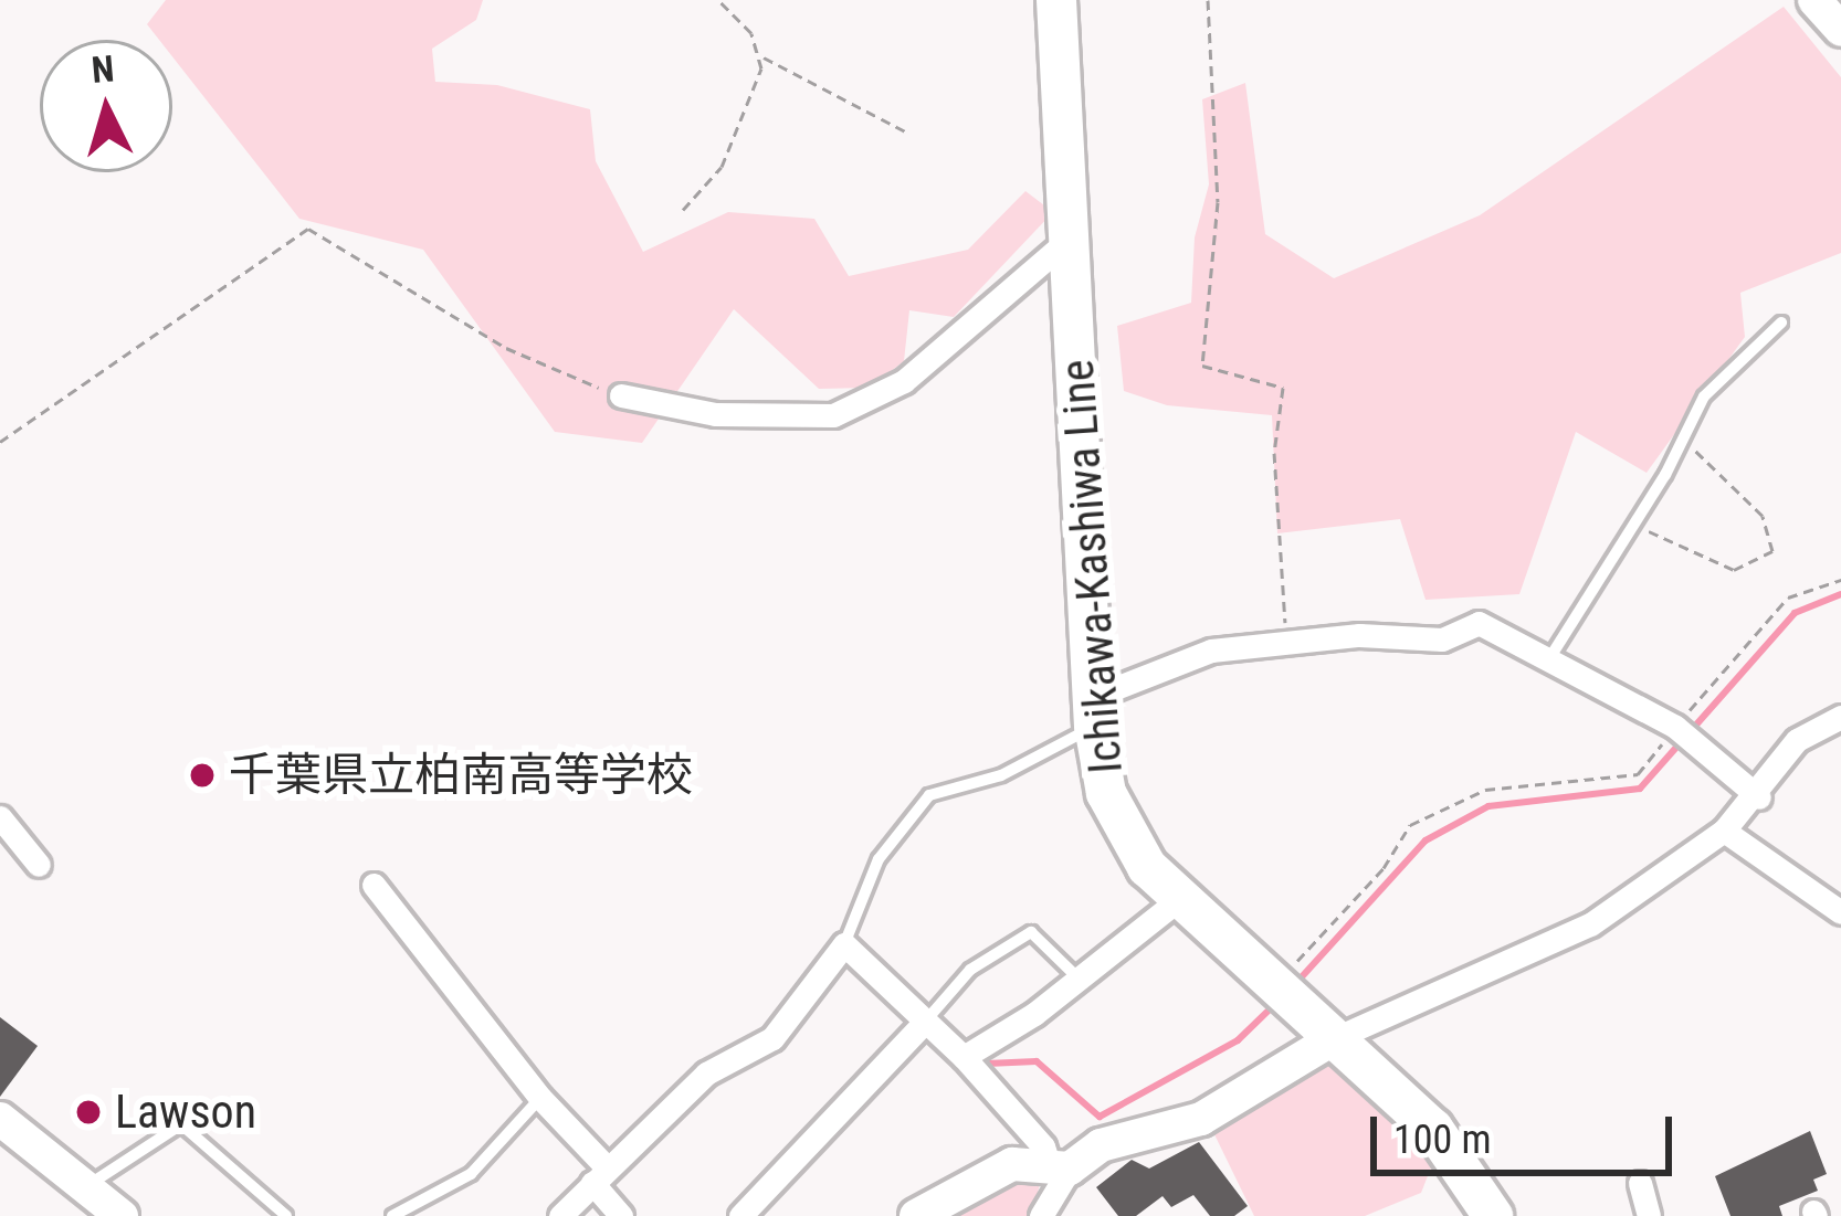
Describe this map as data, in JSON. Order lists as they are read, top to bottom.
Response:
{
  "streets": {
    "main road": ["Ichikawa-Kashiwa Line"]
  },
  "places": ["千葉県立柏南高等学校", "Lawson"],
  "scale_bar": "100 m",
  "north": "top"
}
